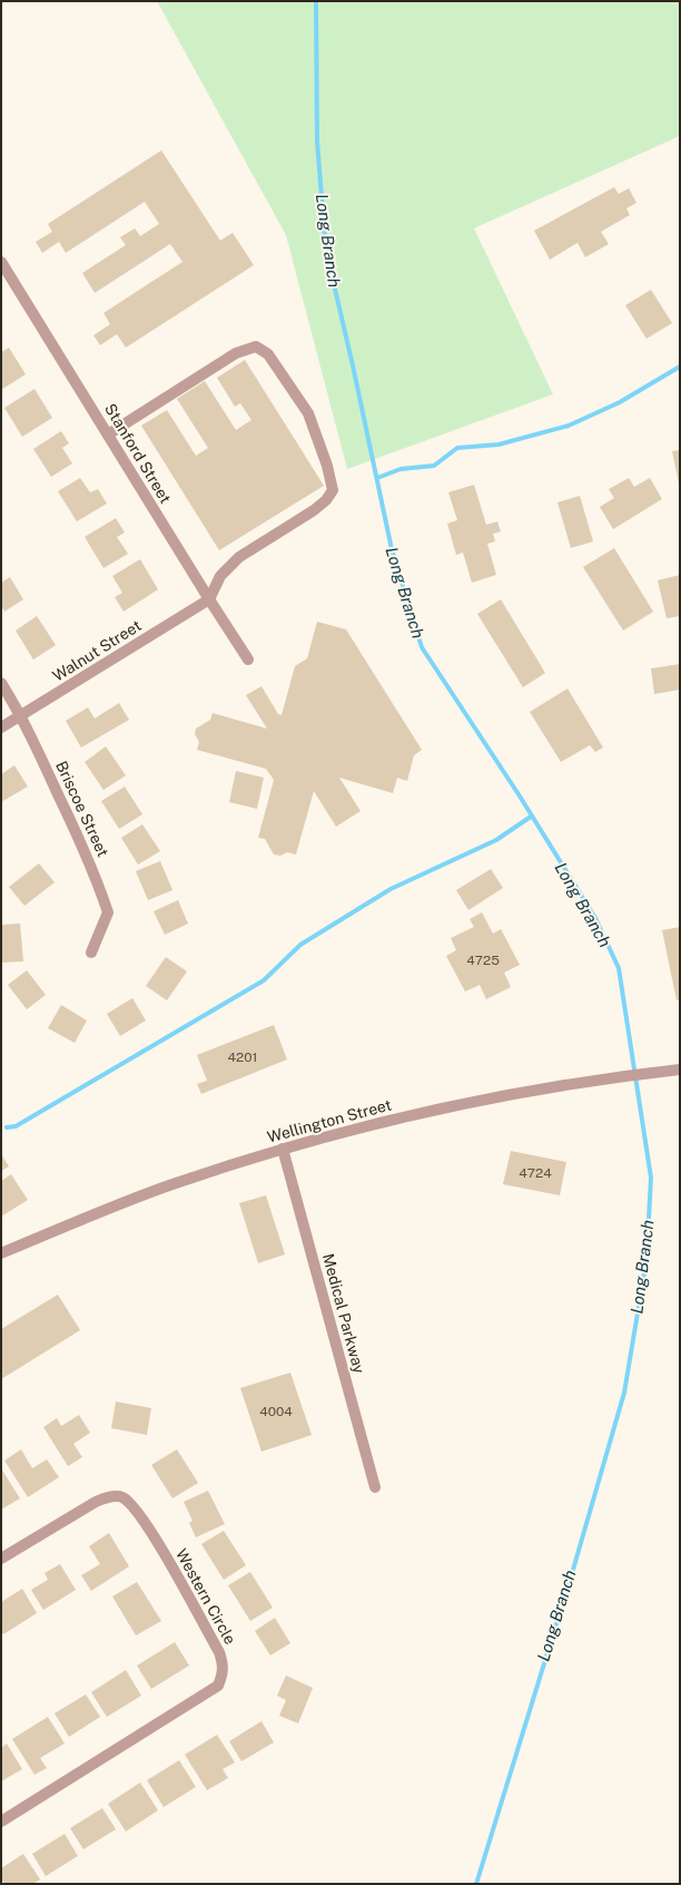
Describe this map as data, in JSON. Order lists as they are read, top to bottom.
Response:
{
  "streets": {
    "street": [
      "Stanford Street",
      "Walnut Street",
      "Briscoe Street",
      "Wellington Street",
      "Medical Parkway",
      "Western Circle"
    ]
  },
  "crossings": [
    ["Stanford Street", "Walnut Street"],
    ["Walnut Street", "Briscoe Street"],
    ["Wellington Street", "Medical Parkway"]
  ],
  "water": ["Long Branch"],
  "house_numbers": [
    "4725",
    "4201",
    "4724",
    "4004"
  ]
}
